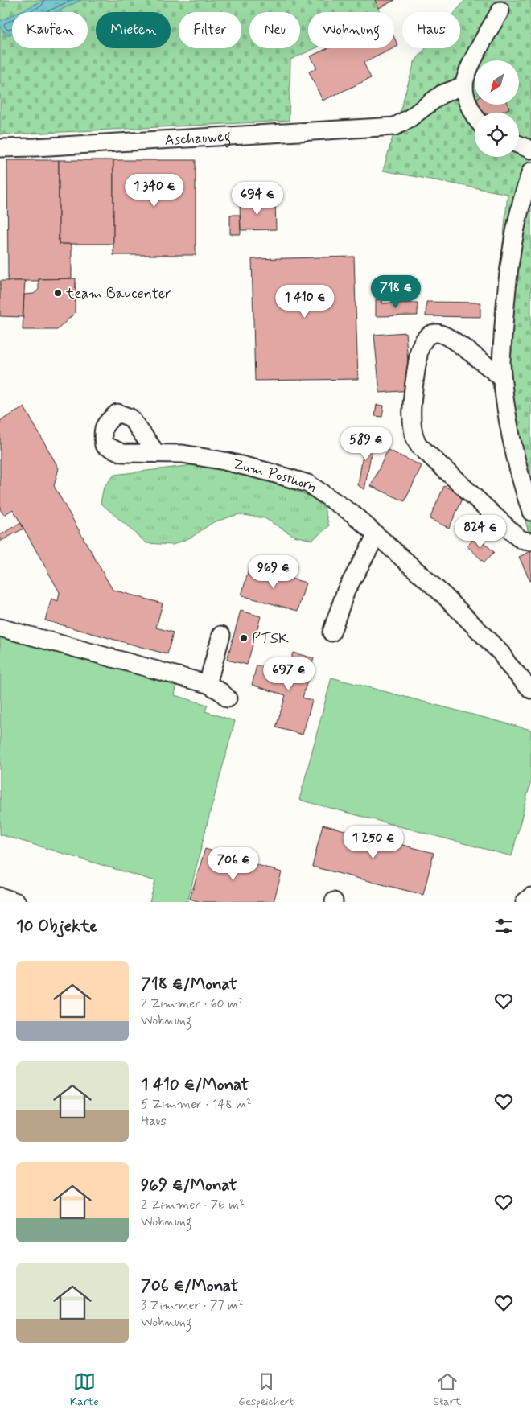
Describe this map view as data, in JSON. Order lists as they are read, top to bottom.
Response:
{
  "streets": {
    "street": ["Aschauweg", "Zum Posthorn"]
  },
  "places": ["team Baucenter", "PTSK"],
  "north": "bottom left",
  "page": {
    "chip": [
      "Kaufen",
      "Mieten",
      "Filter",
      "Neu",
      "Wohnung",
      "Haus"
    ],
    "price": [
      "1 340 €",
      "694 €",
      "718 €",
      "1 410 €",
      "589 €",
      "824 €",
      "969 €",
      "697 €",
      "1 250 €",
      "706 €"
    ],
    "heading": "10 Objekte",
    "list": [
      {
        "name": "718 €/Monat",
        "note": "2 Zimmer · 60 m² · Wohnung"
      },
      {
        "name": "1 410 €/Monat",
        "note": "5 Zimmer · 148 m² · Haus"
      },
      {
        "name": "969 €/Monat",
        "note": "2 Zimmer · 76 m² · Wohnung"
      },
      {
        "name": "706 €/Monat",
        "note": "3 Zimmer · 77 m² · Wohnung"
      }
    ],
    "tabs": ["Karte", "Gespeichert", "Start"]
  }
}
